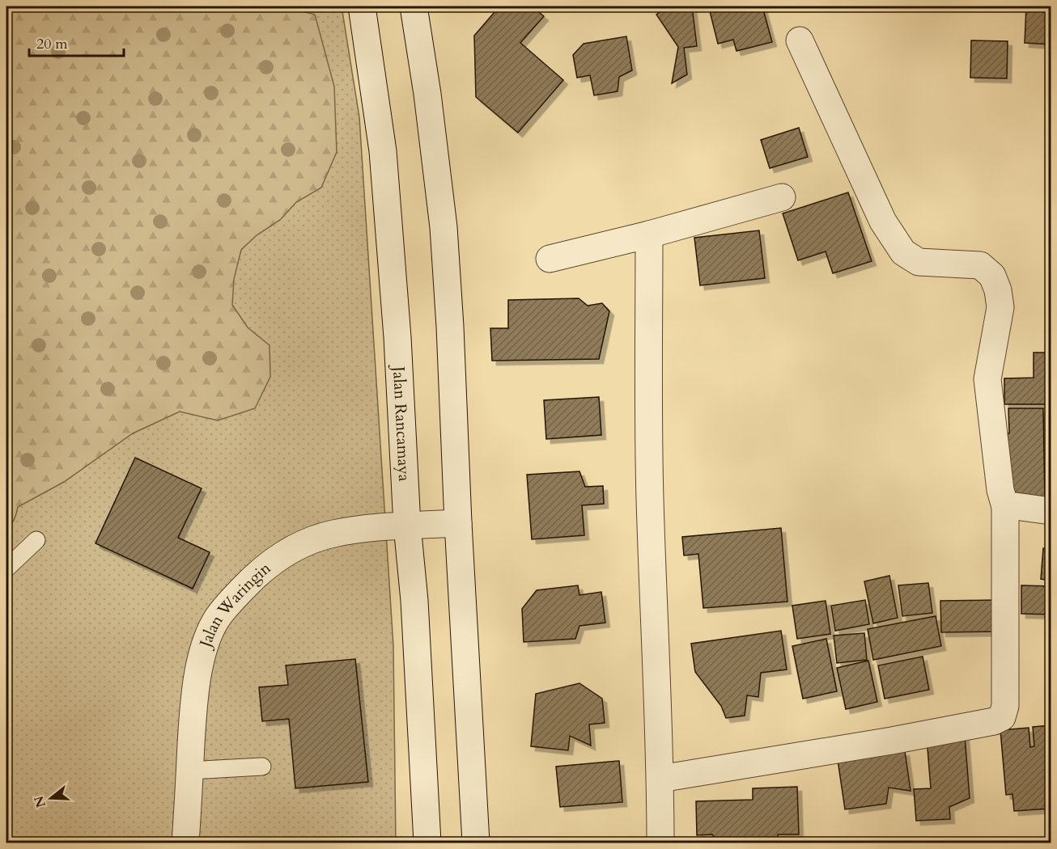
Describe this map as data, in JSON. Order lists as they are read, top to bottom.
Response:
{
  "streets": {
    "street": ["Jalan Rancamaya", "Jalan Waringin"]
  },
  "crossings": [
    ["Jalan Rancamaya", "Jalan Waringin"]
  ],
  "scale_bar": "20 m",
  "north": "left"
}
